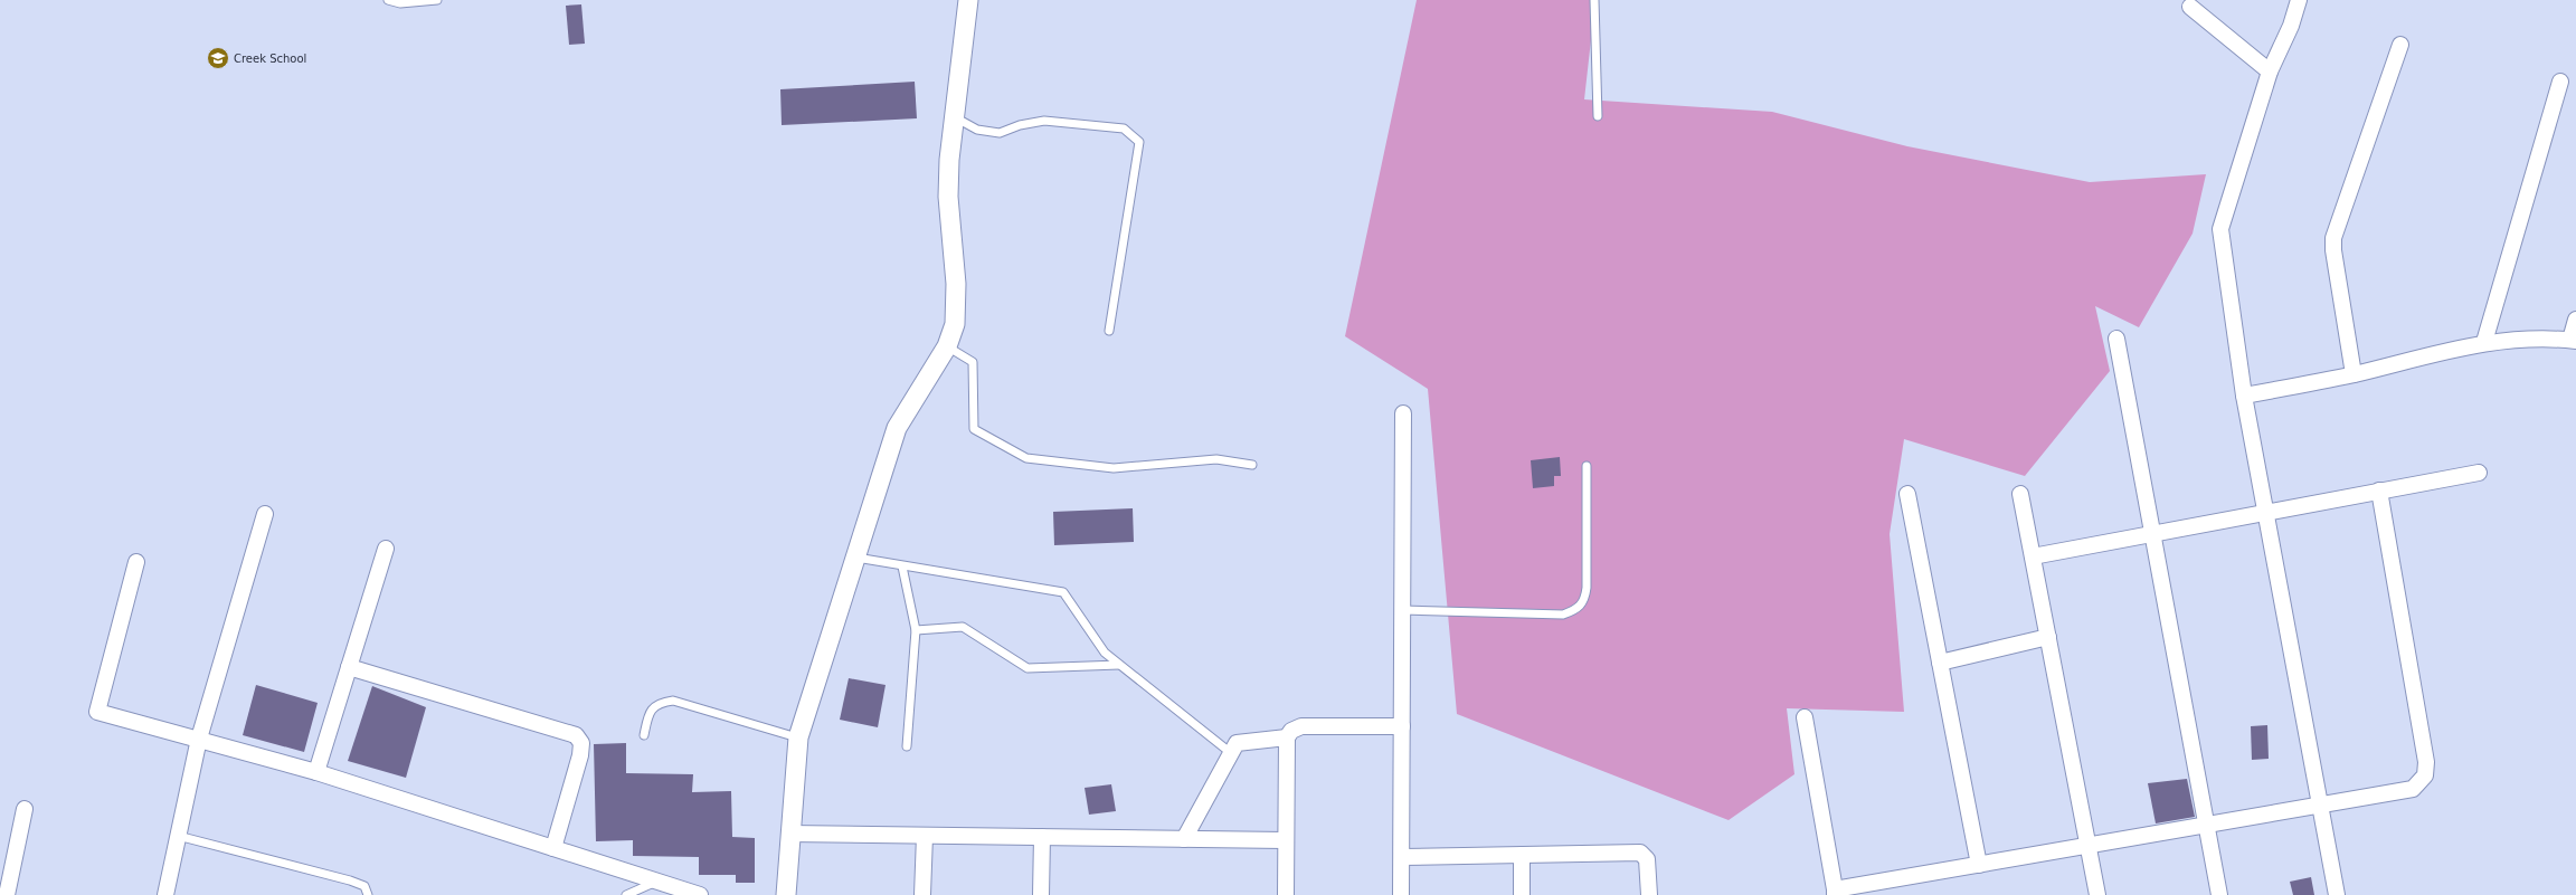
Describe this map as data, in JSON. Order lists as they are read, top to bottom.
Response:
{
  "places": {
    "school or university": ["Creek School"]
  }
}
